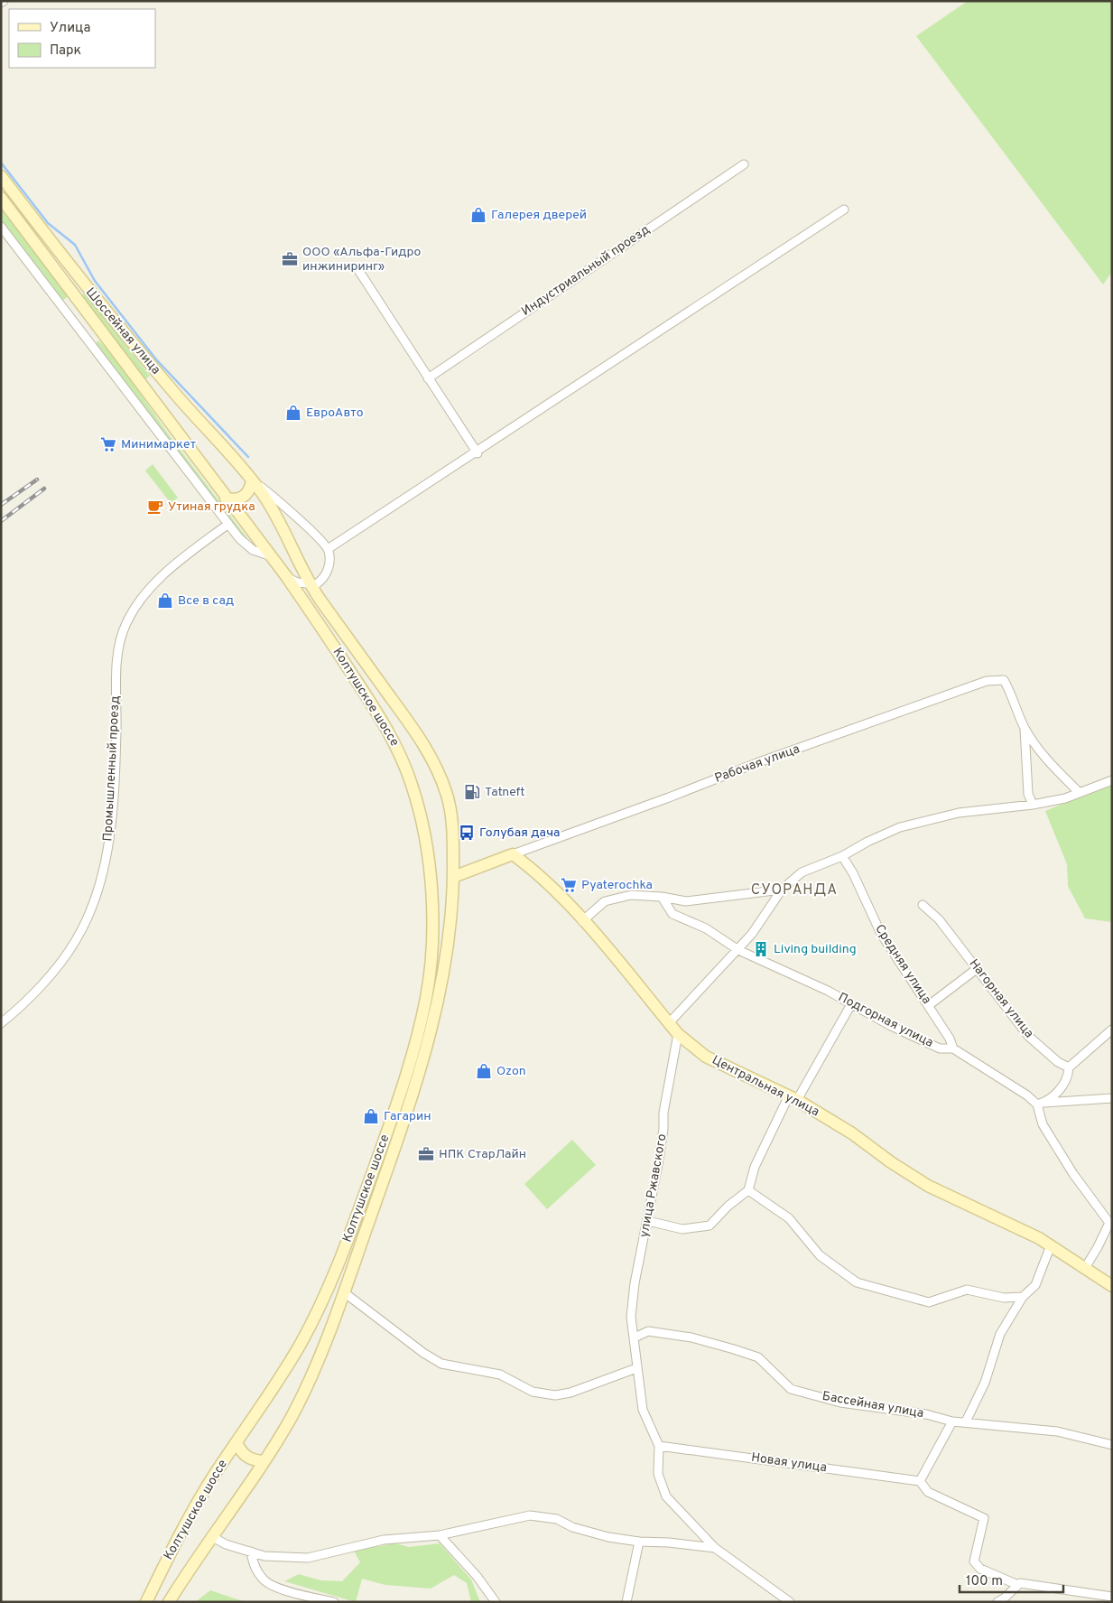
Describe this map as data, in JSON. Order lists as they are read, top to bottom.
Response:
{
  "streets": {
    "main road": ["Шоссейная улица", "Колтушское шоссе", "Центральная улица"],
    "street": [
      "Индустриальный проезд",
      "Рабочая улица",
      "Промышленный проезд",
      "Средняя улица",
      "Нагорная улица",
      "Подгорная улица",
      "улица Ржавского",
      "Бассейная улица",
      "Новая улица"
    ]
  },
  "crossings": [
    ["Шоссейная улица", "Колтушское шоссе"],
    ["Рабочая улица", "Центральная улица"],
    ["Средняя улица", "Подгорная улица"],
    ["Центральная улица", "улица Ржавского"],
    ["улица Ржавского", "Бассейная улица"],
    ["улица Ржавского", "Новая улица"]
  ],
  "districts": ["СУОРАНДА"],
  "places": {
    "shop": [
      "Галерея дверей",
      "ЕвроАвто",
      "Все в сад",
      "Ozon",
      "Гагарин"
    ],
    "office": ["ООО «Альфа-Гидро инжиниринг»", "НПК СтарЛайн"],
    "supermarket": ["Минимаркет", "Pyaterochka"],
    "cafe": ["Утиная грудка"],
    "fuel station": ["Tatneft"],
    "bus stop": ["Голубая дача"],
    "building": ["Living building"]
  },
  "legend": ["Улица", "Парк"],
  "scale_bar": "100 m"
}
